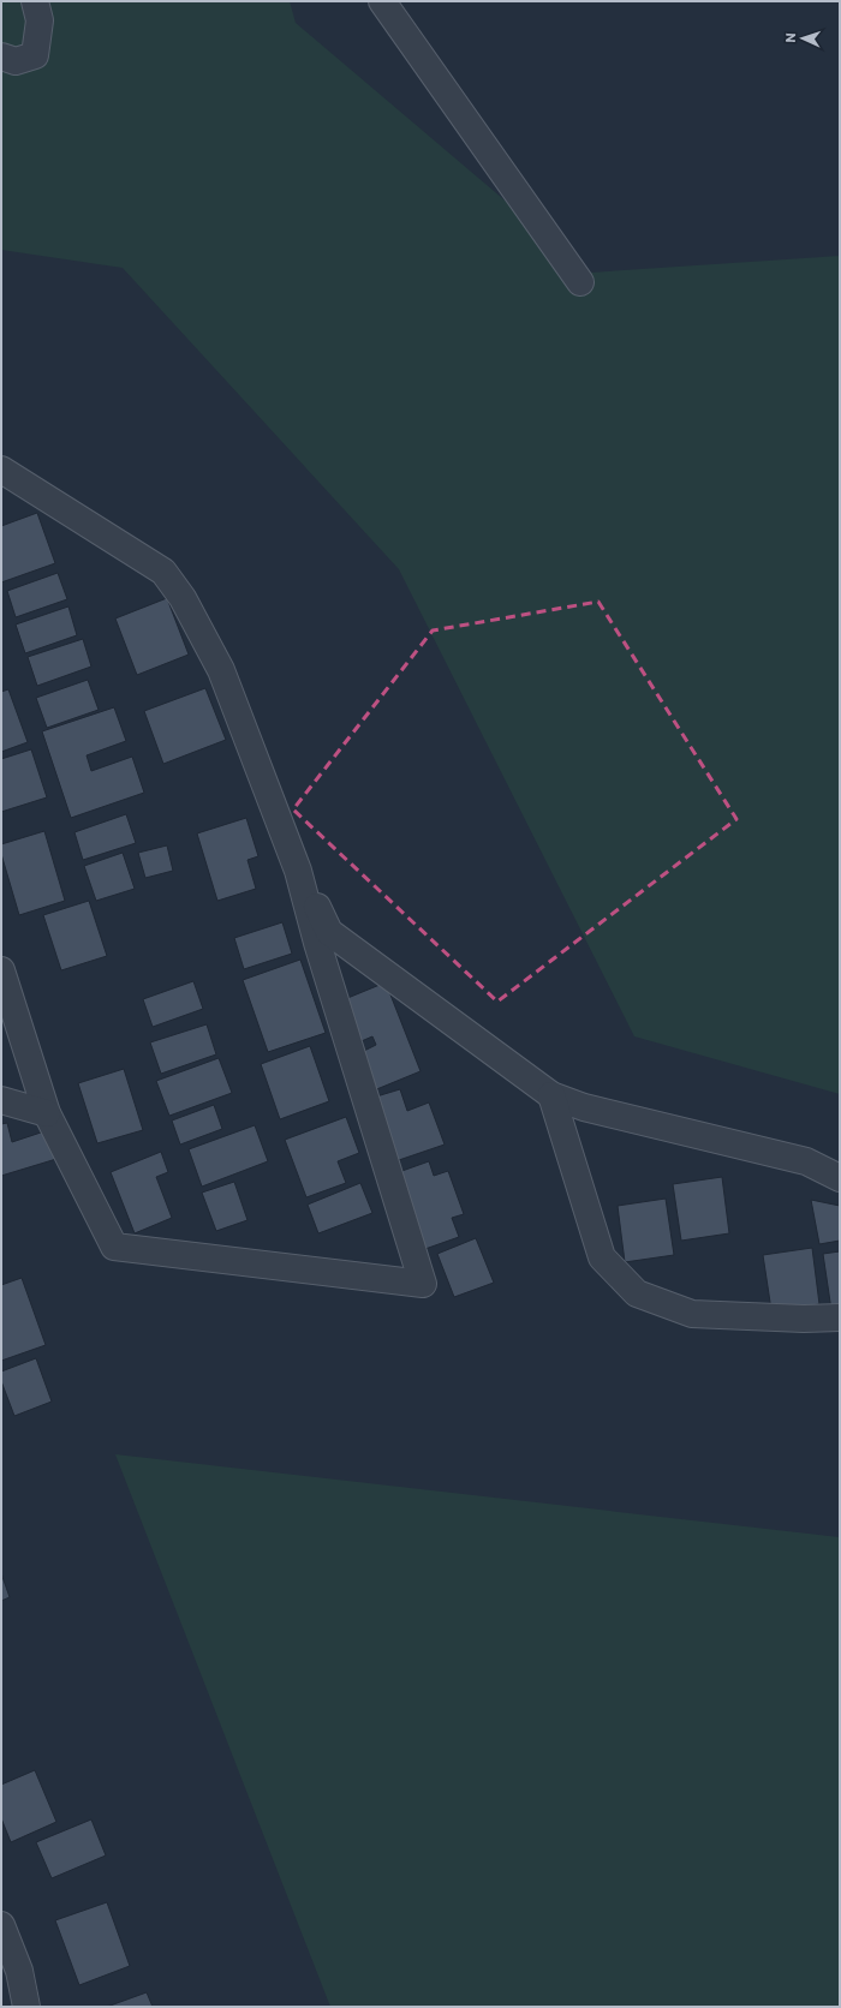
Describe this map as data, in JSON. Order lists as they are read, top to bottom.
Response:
{
  "north": "left"
}
